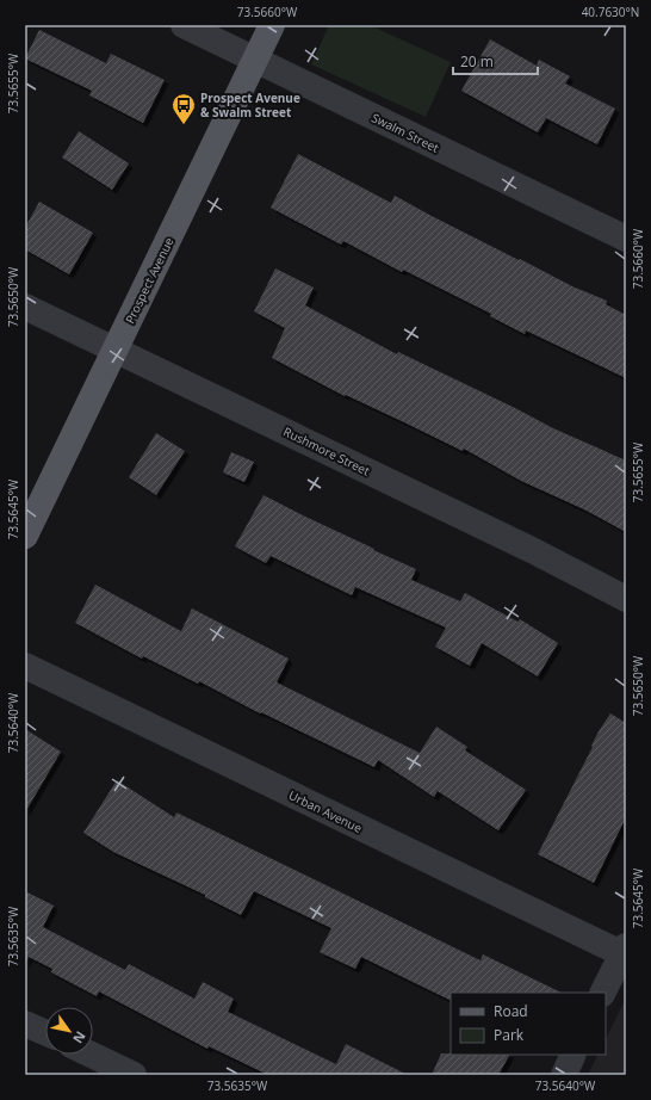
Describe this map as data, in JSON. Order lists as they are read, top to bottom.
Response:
{
  "streets": {
    "main road": ["Prospect Avenue"],
    "street": ["Swalm Street", "Rushmore Street", "Urban Avenue"]
  },
  "crossings": [
    ["Swalm Street", "Prospect Avenue"],
    ["Prospect Avenue", "Rushmore Street"]
  ],
  "places": {
    "bus stop": ["Prospect Avenue & Swalm Street"]
  },
  "legend": ["Road", "Park"],
  "scale_bar": "20 m",
  "north": "bottom right",
  "coordinates": [
    "73.5660°W",
    "40.7630°N",
    "73.5655°W",
    "73.5650°W",
    "73.5645°W",
    "73.5640°W",
    "73.5635°W"
  ]
}
